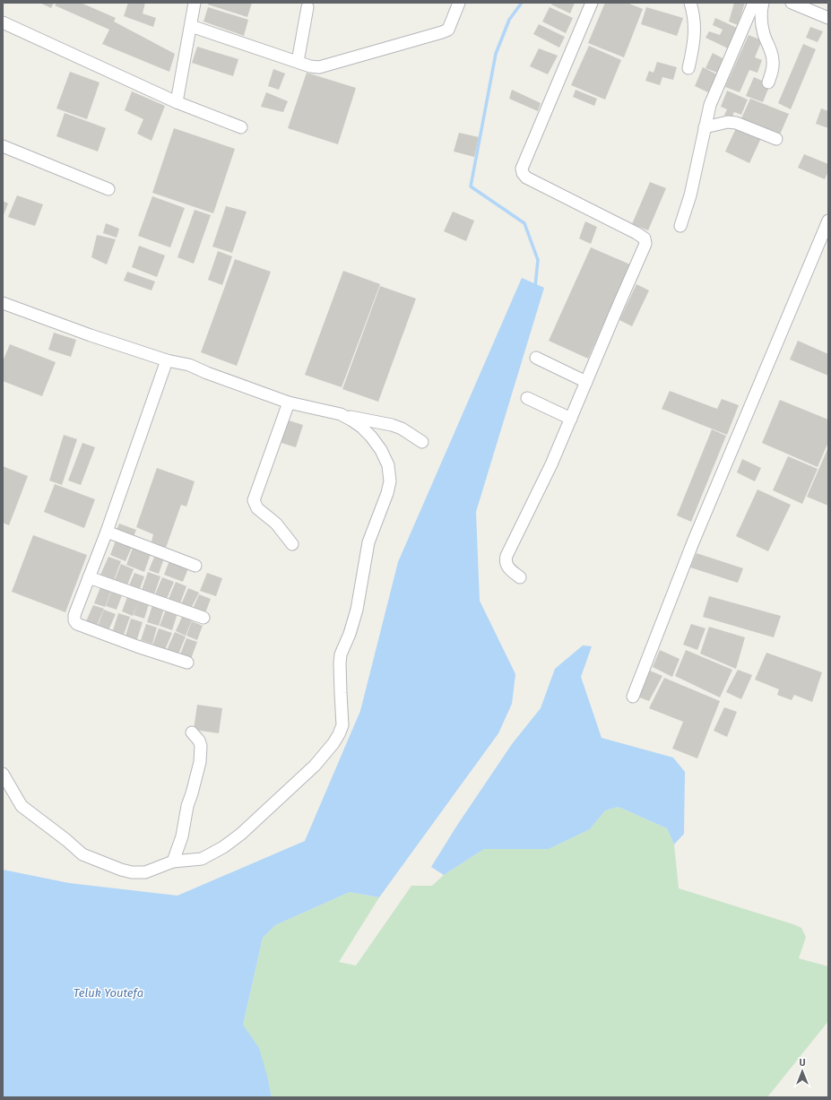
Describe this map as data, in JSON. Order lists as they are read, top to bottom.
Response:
{
  "water": ["Teluk Youtefa"],
  "north": "top"
}
